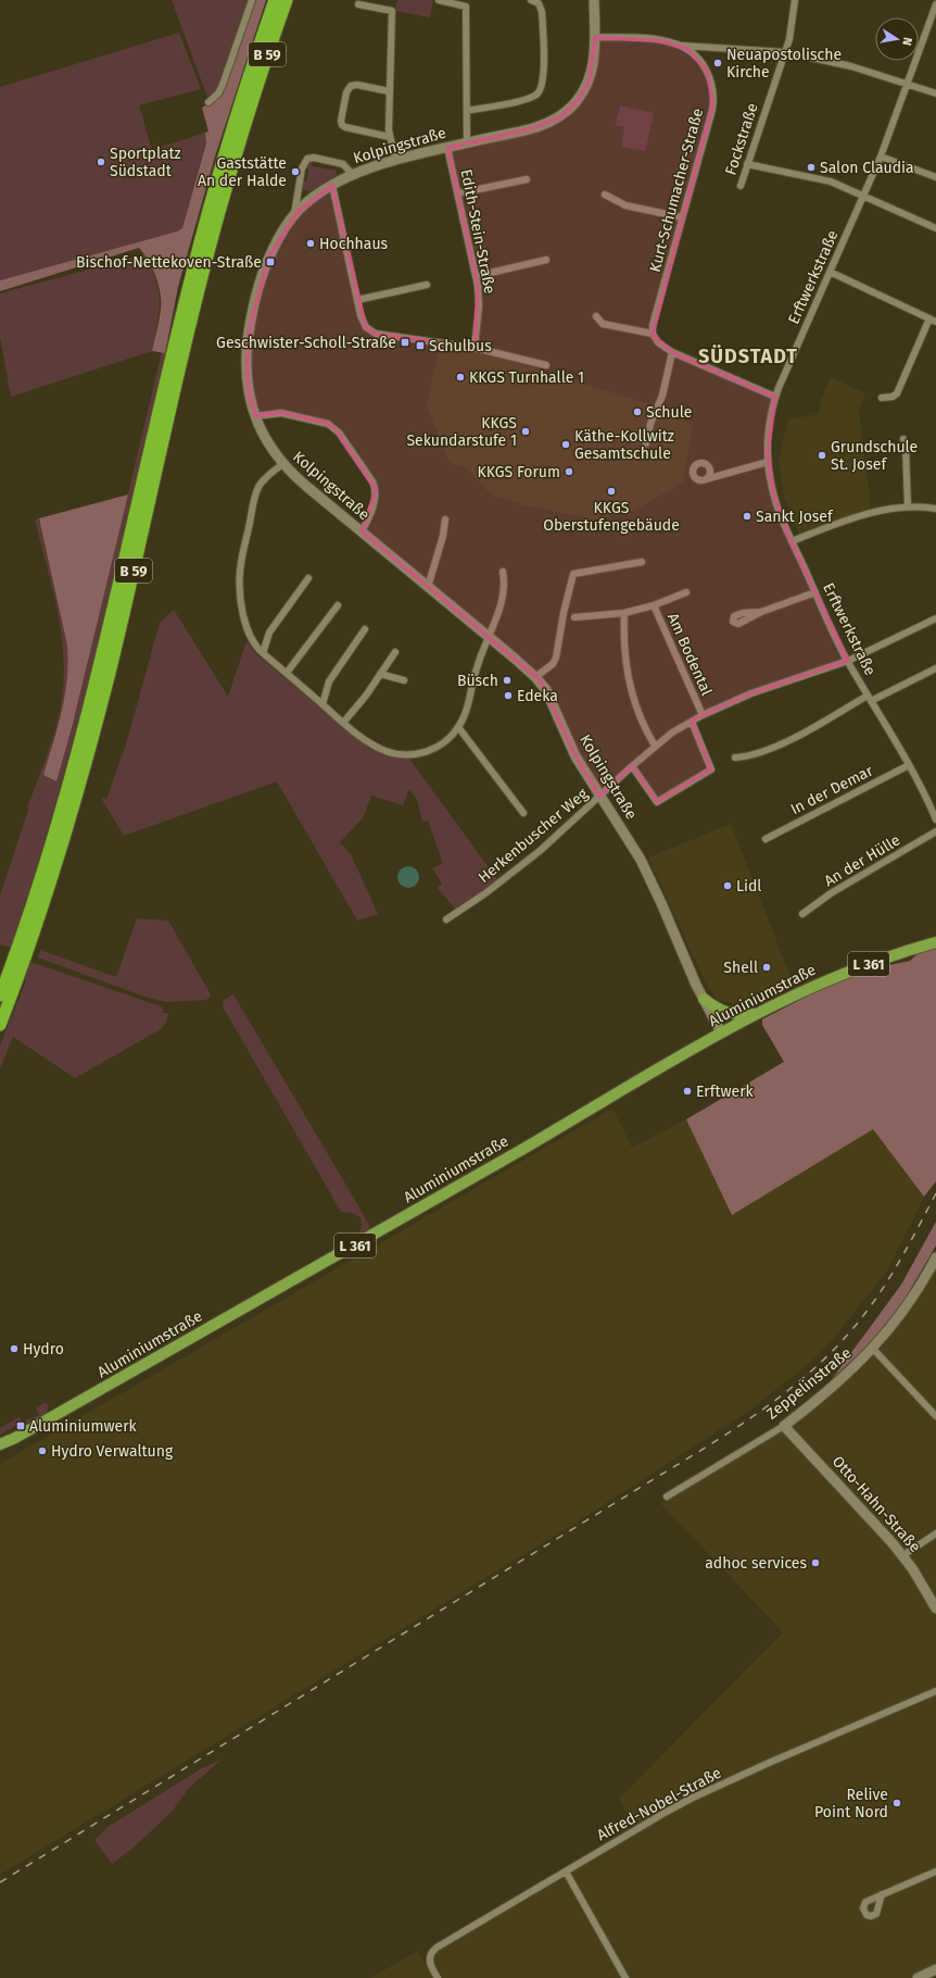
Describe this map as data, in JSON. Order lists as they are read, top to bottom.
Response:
{
  "streets": {
    "highway": ["B 59"],
    "main road": ["L 361", "Aluminiumstraße"],
    "street": [
      "Fockstraße",
      "Kolpingstraße",
      "Kurt-Schumacher-Straße",
      "Edith-Stein-Straße",
      "Erftwerkstraße",
      "Am Bodental",
      "In der Demar",
      "Herkenbuscher Weg",
      "An der Hülle",
      "Zeppelinstraße",
      "Otto-Hahn-Straße",
      "Alfred-Nobel-Straße"
    ]
  },
  "crossings": [
    ["Kolpingstraße", "Kurt-Schumacher-Straße"],
    ["Kolpingstraße", "Edith-Stein-Straße"],
    ["Kolpingstraße", "Herkenbuscher Weg"],
    ["Kolpingstraße", "Aluminiumstraße"],
    ["Erftwerkstraße", "In der Demar"],
    ["Erftwerkstraße", "Herkenbuscher Weg"],
    ["Am Bodental", "Herkenbuscher Weg"],
    ["Zeppelinstraße", "Otto-Hahn-Straße"]
  ],
  "districts": ["SÜDSTADT"],
  "places": {
    "other": [
      "Neuapostolische Kirche",
      "Sportplatz Südstadt",
      "Salon Claudia",
      "Gaststätte An der Halde",
      "Hochhaus",
      "KKGS Turnhalle 1",
      "Schule",
      "KKGS Sekundarstufe 1",
      "Käthe-Kollwitz Gesamtschule",
      "Grundschule St. Josef",
      "KKGS Forum",
      "KKGS Oberstufengebäude",
      "Sankt Josef",
      "Büsch",
      "Edeka",
      "Lidl",
      "Shell",
      "Erftwerk",
      "Hydro",
      "Hydro Verwaltung",
      "adhoc services",
      "Relive Point Nord"
    ],
    "transit": [
      "Bischof-Nettekoven-Straße",
      "Geschwister-Scholl-Straße",
      "Schulbus",
      "Aluminiumwerk"
    ]
  },
  "north": "right"
}
